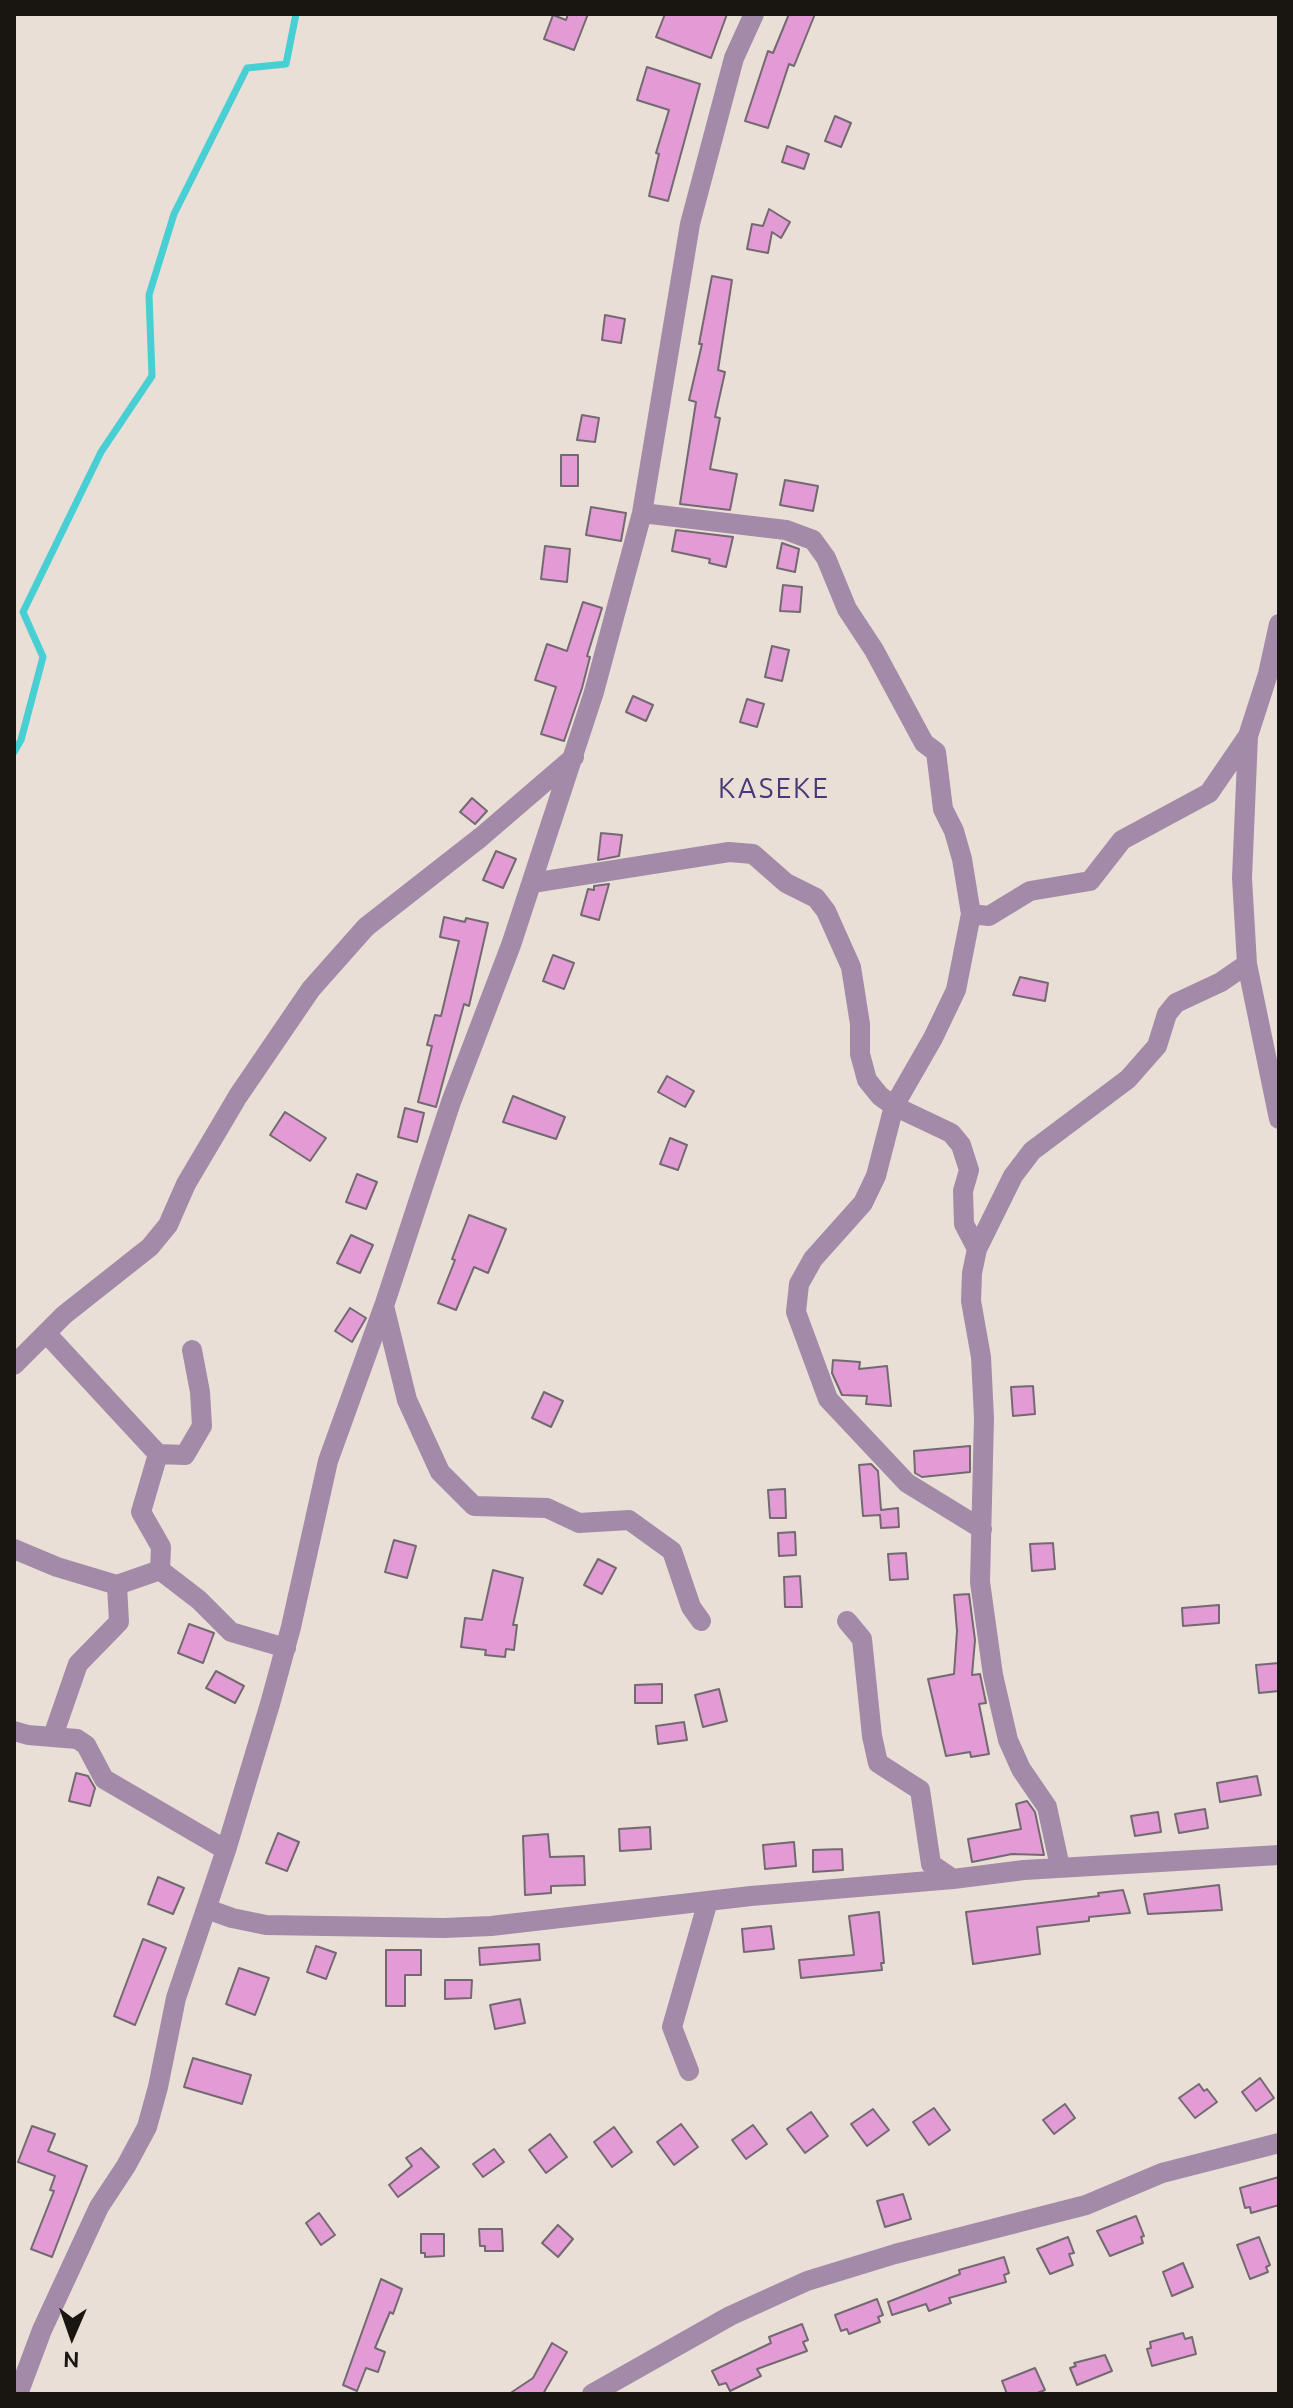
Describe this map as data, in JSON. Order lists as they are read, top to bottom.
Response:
{
  "districts": ["KASEKE"],
  "north": "bottom"
}
